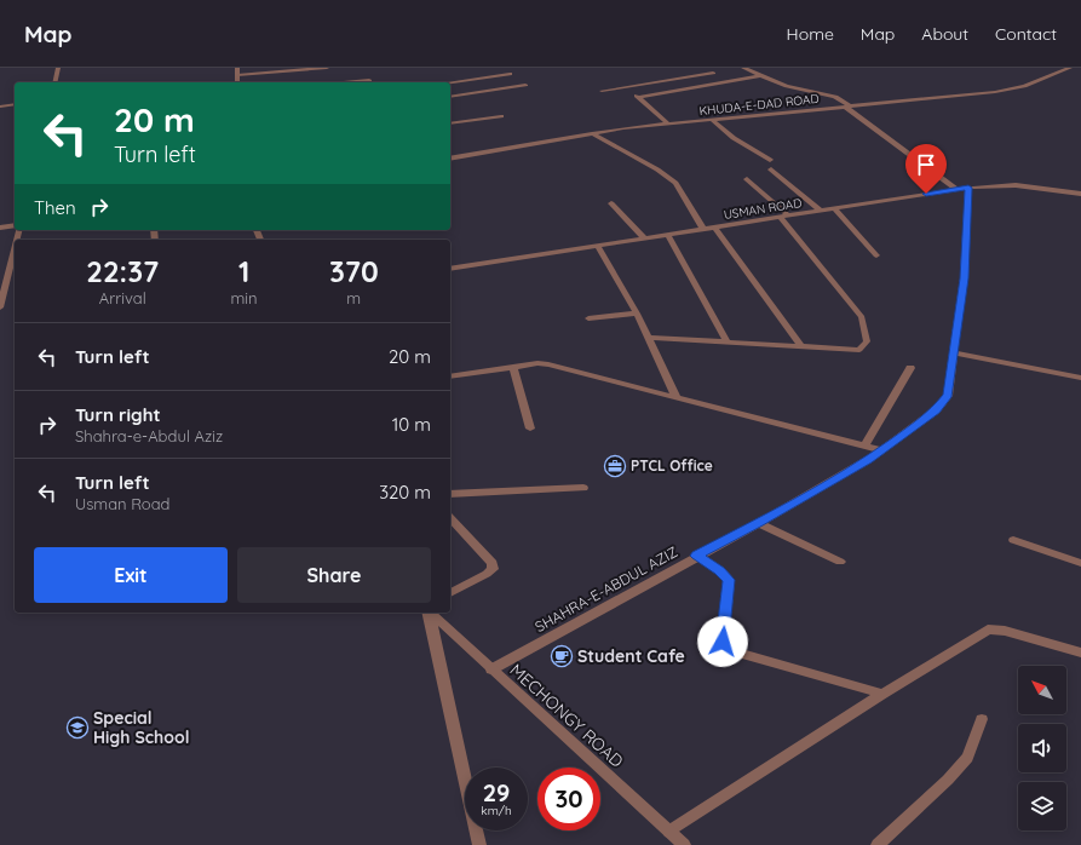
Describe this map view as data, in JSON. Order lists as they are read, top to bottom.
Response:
{
  "streets": {
    "street": [
      "KHUDA-E-DAD ROAD",
      "USMAN ROAD",
      "SHAHRA-E-ABDUL AZIZ",
      "MECHONGY ROAD"
    ]
  },
  "crossings": [
    ["USMAN ROAD", "SHAHRA-E-ABDUL AZIZ"],
    ["SHAHRA-E-ABDUL AZIZ", "MECHONGY ROAD"]
  ],
  "places": {
    "office": ["PTCL Office"],
    "cafe": ["Student Cafe"],
    "school or university": ["Special High School"]
  },
  "north": "top left",
  "page": {
    "header": "Map",
    "nav": [
      "Home",
      "Map",
      "About",
      "Contact"
    ],
    "turn": ["20 m", "Turn left"],
    "then": "Then",
    "eta": [
      "22:37",
      "Arrival",
      "1",
      "min",
      "370",
      "m"
    ],
    "list": [
      {
        "name": "Turn left",
        "value": "20 m"
      },
      {
        "name": "Turn right",
        "note": "Shahra-e-Abdul Aziz",
        "value": "10 m"
      },
      {
        "name": "Turn left",
        "note": "Usman Road",
        "value": "320 m"
      }
    ],
    "buttons": ["Exit", "Share"],
    "speed": "29 km/h",
    "limit": "30"
  }
}
